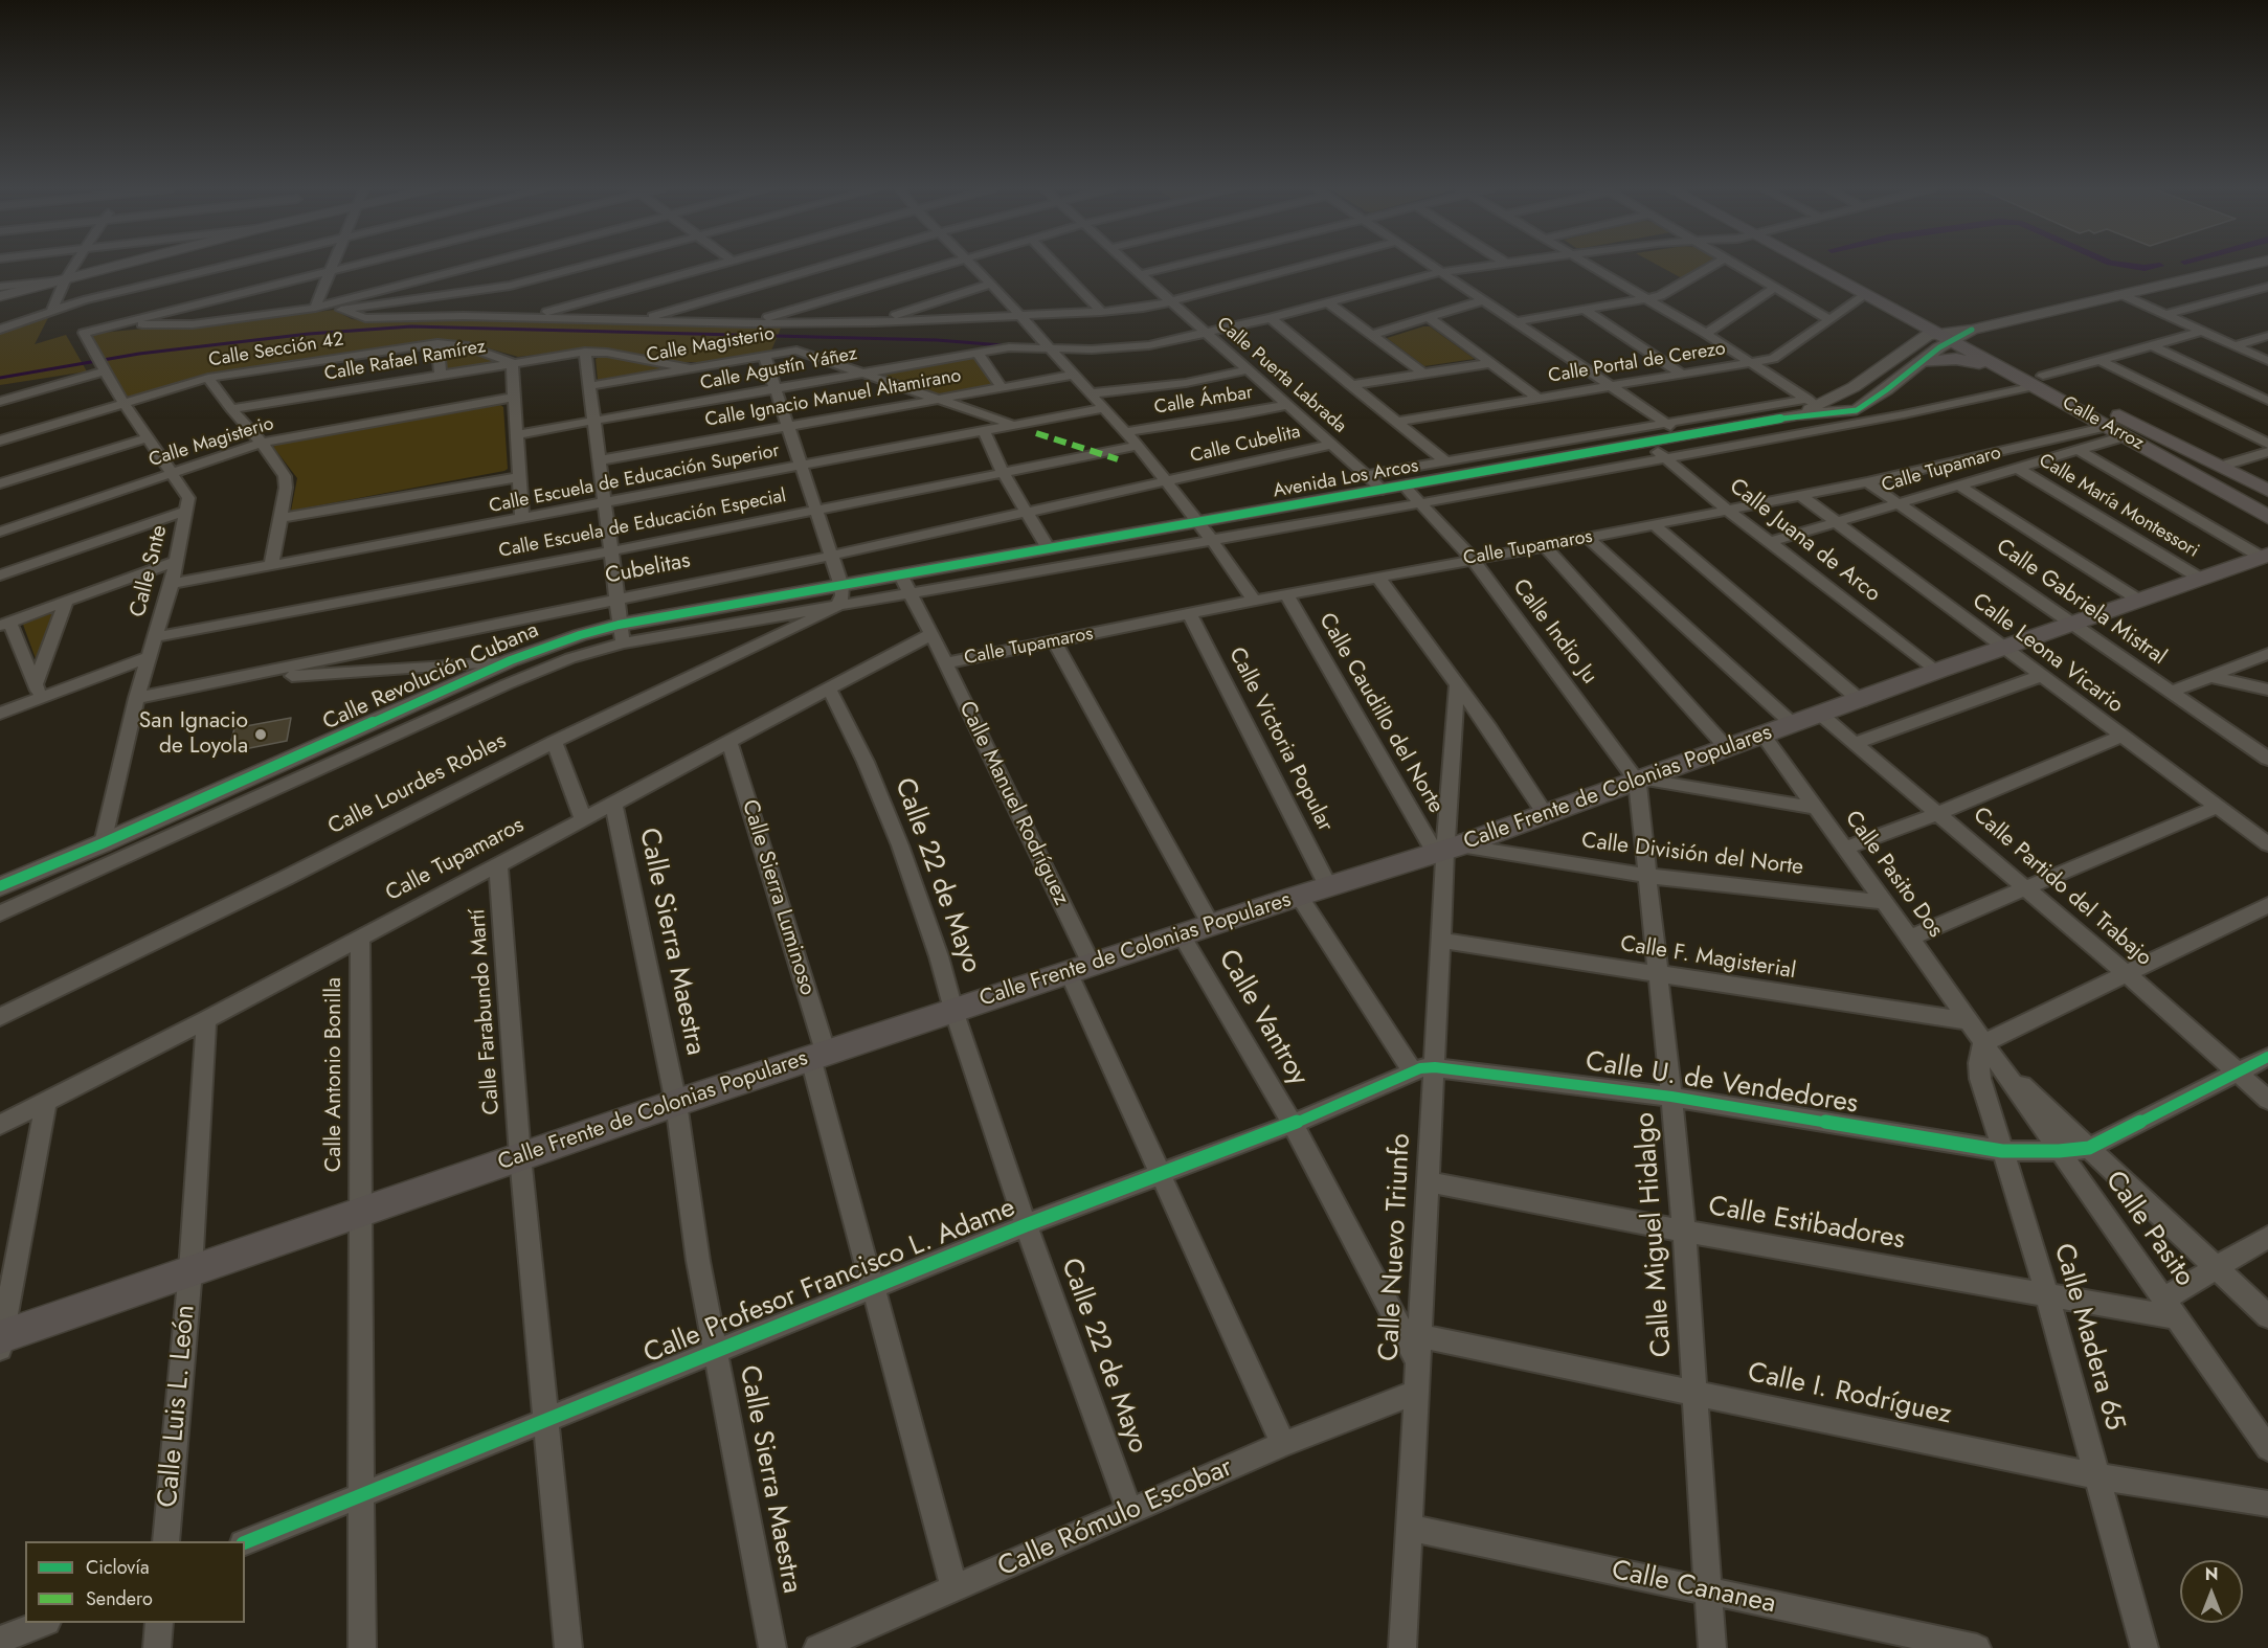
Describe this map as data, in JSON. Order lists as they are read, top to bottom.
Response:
{
  "streets": {
    "main road": ["Calle Arroz", "Calle Frente de Colonias Populares"],
    "street": [
      "Calle Magisterio",
      "Calle Sección 42",
      "Calle Rafael Ramírez",
      "Calle Portal de Cerezo",
      "Calle Agustín Yáñez",
      "Calle Puerta Labrada",
      "Calle Ignacio Manuel Altamirano",
      "Calle Ámbar",
      "Calle Cubelita",
      "Calle Tupamaro",
      "Calle Escuela de Educación Superior",
      "Avenida Los Arcos",
      "Calle María Montessori",
      "Calle Escuela de Educación Especial",
      "Calle Juana de Arco",
      "Calle Tupamaros",
      "Cubelitas",
      "Calle Snte",
      "Calle Gabriela Mistral",
      "Calle Indio Ju",
      "Calle Leona Vicario",
      "Calle Revolución Cubana",
      "Calle Caudillo del Norte",
      "Calle Victoria Popular",
      "Calle Lourdes Robles",
      "Calle Manuel Rodríguez",
      "Calle División del Norte",
      "Calle Pasito Dos",
      "Calle 22 de Mayo",
      "Calle Partido del Trabajo",
      "Calle Sierra Luminoso",
      "Calle Sierra Maestra",
      "Calle F. Magisterial",
      "Calle Farabundo Martí",
      "Calle Vantroy",
      "Calle Antonio Bonilla",
      "Calle U. de Vendedores",
      "Calle Estibadores",
      "Calle Pasito",
      "Calle Miguel Hidalgo",
      "Calle Nuevo Triunfo",
      "Calle Profesor Francisco L. Adame",
      "Calle Madera 65",
      "Calle I. Rodríguez",
      "Calle Luis L. León",
      "Calle Rómulo Escobar",
      "Calle Cananea"
    ]
  },
  "crossings": [
    ["Calle Magisterio", "Calle Rafael Ramírez"],
    ["Calle Magisterio", "Calle Agustín Yáñez"],
    ["Calle Magisterio", "Calle Ignacio Manuel Altamirano"],
    ["Calle Magisterio", "Calle Escuela de Educación Superior"],
    ["Calle Magisterio", "Calle Snte"],
    ["Calle Sección 42", "Calle Rafael Ramírez"],
    ["Calle Sección 42", "Calle Snte"],
    ["Calle Agustín Yáñez", "Calle Puerta Labrada"],
    ["Calle Puerta Labrada", "Calle Ámbar"],
    ["Calle Puerta Labrada", "Calle Cubelita"],
    ["Calle Puerta Labrada", "Avenida Los Arcos"],
    ["Calle Arroz", "Calle Tupamaro"],
    ["Calle Arroz", "Avenida Los Arcos"],
    ["Calle Arroz", "Calle Tupamaros"],
    ["Calle Cubelita", "Cubelitas"],
    ["Calle Tupamaro", "Calle María Montessori"],
    ["Calle Tupamaro", "Calle Juana de Arco"],
    ["Calle Tupamaro", "Calle Tupamaros"],
    ["Calle Tupamaro", "Calle Gabriela Mistral"],
    ["Calle Tupamaro", "Calle Leona Vicario"],
    ["Calle Escuela de Educación Superior", "Calle Snte"],
    ["Avenida Los Arcos", "Calle Juana de Arco"],
    ["Avenida Los Arcos", "Calle Indio Ju"],
    ["Avenida Los Arcos", "Calle Revolución Cubana"],
    ["Avenida Los Arcos", "Calle Manuel Rodríguez"],
    ["Calle María Montessori", "Calle Frente de Colonias Populares"],
    ["Calle Escuela de Educación Especial", "Calle Snte"],
    ["Calle Juana de Arco", "Calle Tupamaros"],
    ["Calle Juana de Arco", "Calle Frente de Colonias Populares"],
    ["Calle Tupamaros", "Calle Gabriela Mistral"],
    ["Calle Tupamaros", "Calle Indio Ju"],
    ["Calle Tupamaros", "Calle Leona Vicario"],
    ["Calle Tupamaros", "Calle Caudillo del Norte"],
    ["Calle Tupamaros", "Calle Victoria Popular"],
    ["Calle Tupamaros", "Calle Manuel Rodríguez"],
    ["Calle Tupamaros", "Calle 22 de Mayo"],
    ["Calle Tupamaros", "Calle Sierra Luminoso"],
    ["Calle Tupamaros", "Calle Sierra Maestra"],
    ["Calle Tupamaros", "Calle Farabundo Martí"],
    ["Calle Tupamaros", "Calle Vantroy"],
    ["Calle Tupamaros", "Calle Antonio Bonilla"],
    ["Calle Tupamaros", "Calle Luis L. León"],
    ["Cubelitas", "Calle Snte"],
    ["Calle Snte", "Calle Revolución Cubana"],
    ["Calle Gabriela Mistral", "Calle Frente de Colonias Populares"],
    ["Calle Indio Ju", "Calle Frente de Colonias Populares"],
    ["Calle Indio Ju", "Calle Miguel Hidalgo"],
    ["Calle Leona Vicario", "Calle Frente de Colonias Populares"],
    ["Calle Revolución Cubana", "Calle Manuel Rodríguez"],
    ["Calle Caudillo del Norte", "Calle Frente de Colonias Populares"],
    ["Calle Caudillo del Norte", "Calle División del Norte"],
    ["Calle Caudillo del Norte", "Calle Nuevo Triunfo"],
    ["Calle Victoria Popular", "Calle Frente de Colonias Populares"],
    ["Calle Frente de Colonias Populares", "Calle Manuel Rodríguez"],
    ["Calle Frente de Colonias Populares", "Calle División del Norte"],
    ["Calle Frente de Colonias Populares", "Calle Pasito Dos"],
    ["Calle Frente de Colonias Populares", "Calle 22 de Mayo"],
    ["Calle Frente de Colonias Populares", "Calle Partido del Trabajo"],
    ["Calle Frente de Colonias Populares", "Calle Sierra Luminoso"],
    ["Calle Frente de Colonias Populares", "Calle Sierra Maestra"],
    ["Calle Frente de Colonias Populares", "Calle Farabundo Martí"],
    ["Calle Frente de Colonias Populares", "Calle Vantroy"],
    ["Calle Frente de Colonias Populares", "Calle Antonio Bonilla"],
    ["Calle Frente de Colonias Populares", "Calle Miguel Hidalgo"],
    ["Calle Frente de Colonias Populares", "Calle Nuevo Triunfo"],
    ["Calle Frente de Colonias Populares", "Calle Luis L. León"],
    ["Calle Manuel Rodríguez", "Calle Profesor Francisco L. Adame"],
    ["Calle Manuel Rodríguez", "Calle Rómulo Escobar"],
    ["Calle División del Norte", "Calle Pasito Dos"],
    ["Calle División del Norte", "Calle Miguel Hidalgo"],
    ["Calle División del Norte", "Calle Nuevo Triunfo"],
    ["Calle Pasito Dos", "Calle F. Magisterial"],
    ["Calle Pasito Dos", "Calle Pasito"],
    ["Calle Pasito Dos", "Calle Madera 65"],
    ["Calle 22 de Mayo", "Calle Profesor Francisco L. Adame"],
    ["Calle 22 de Mayo", "Calle Rómulo Escobar"],
    ["Calle Sierra Luminoso", "Calle Profesor Francisco L. Adame"],
    ["Calle Sierra Luminoso", "Calle Rómulo Escobar"],
    ["Calle Sierra Maestra", "Calle Profesor Francisco L. Adame"],
    ["Calle F. Magisterial", "Calle Miguel Hidalgo"],
    ["Calle F. Magisterial", "Calle Nuevo Triunfo"],
    ["Calle Farabundo Martí", "Calle Profesor Francisco L. Adame"],
    ["Calle Vantroy", "Calle Nuevo Triunfo"],
    ["Calle Vantroy", "Calle Profesor Francisco L. Adame"],
    ["Calle Antonio Bonilla", "Calle Profesor Francisco L. Adame"],
    ["Calle U. de Vendedores", "Calle Pasito"],
    ["Calle U. de Vendedores", "Calle Miguel Hidalgo"],
    ["Calle U. de Vendedores", "Calle Nuevo Triunfo"],
    ["Calle U. de Vendedores", "Calle Profesor Francisco L. Adame"],
    ["Calle U. de Vendedores", "Calle Madera 65"],
    ["Calle Estibadores", "Calle Pasito"],
    ["Calle Estibadores", "Calle Miguel Hidalgo"],
    ["Calle Estibadores", "Calle Nuevo Triunfo"],
    ["Calle Estibadores", "Calle Madera 65"],
    ["Calle Pasito", "Calle Madera 65"],
    ["Calle Miguel Hidalgo", "Calle I. Rodríguez"],
    ["Calle Miguel Hidalgo", "Calle Cananea"],
    ["Calle Nuevo Triunfo", "Calle Profesor Francisco L. Adame"],
    ["Calle Nuevo Triunfo", "Calle I. Rodríguez"],
    ["Calle Nuevo Triunfo", "Calle Rómulo Escobar"],
    ["Calle Nuevo Triunfo", "Calle Cananea"],
    ["Calle Madera 65", "Calle I. Rodríguez"]
  ],
  "places": ["San Ignacio de Loyola"],
  "legend": ["Ciclovía", "Sendero"],
  "north": "top"
}
